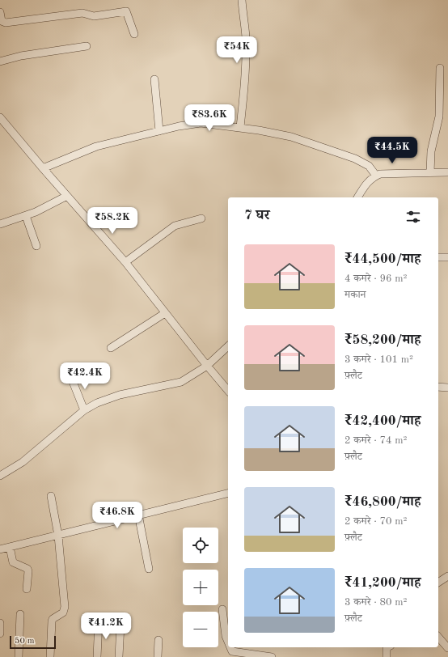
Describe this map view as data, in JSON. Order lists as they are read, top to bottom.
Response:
{
  "scale_bar": "50 m",
  "page": {
    "price": [
      "₹54K",
      "₹83.6K",
      "₹44.5K",
      "₹58.2K",
      "₹42.4K",
      "₹46.8K",
      "₹41.2K"
    ],
    "heading": "7 घर",
    "list": [
      {
        "name": "₹44,500/माह",
        "note": "4 कमरे · 96 m² · मकान"
      },
      {
        "name": "₹58,200/माह",
        "note": "3 कमरे · 101 m² · फ़्लैट"
      },
      {
        "name": "₹42,400/माह",
        "note": "2 कमरे · 74 m² · फ़्लैट"
      },
      {
        "name": "₹46,800/माह",
        "note": "2 कमरे · 70 m² · फ़्लैट"
      },
      {
        "name": "₹41,200/माह",
        "note": "3 कमरे · 80 m² · फ़्लैट"
      }
    ],
    "map_buttons": ["+", "−"],
    "scale": "50 m"
  }
}
